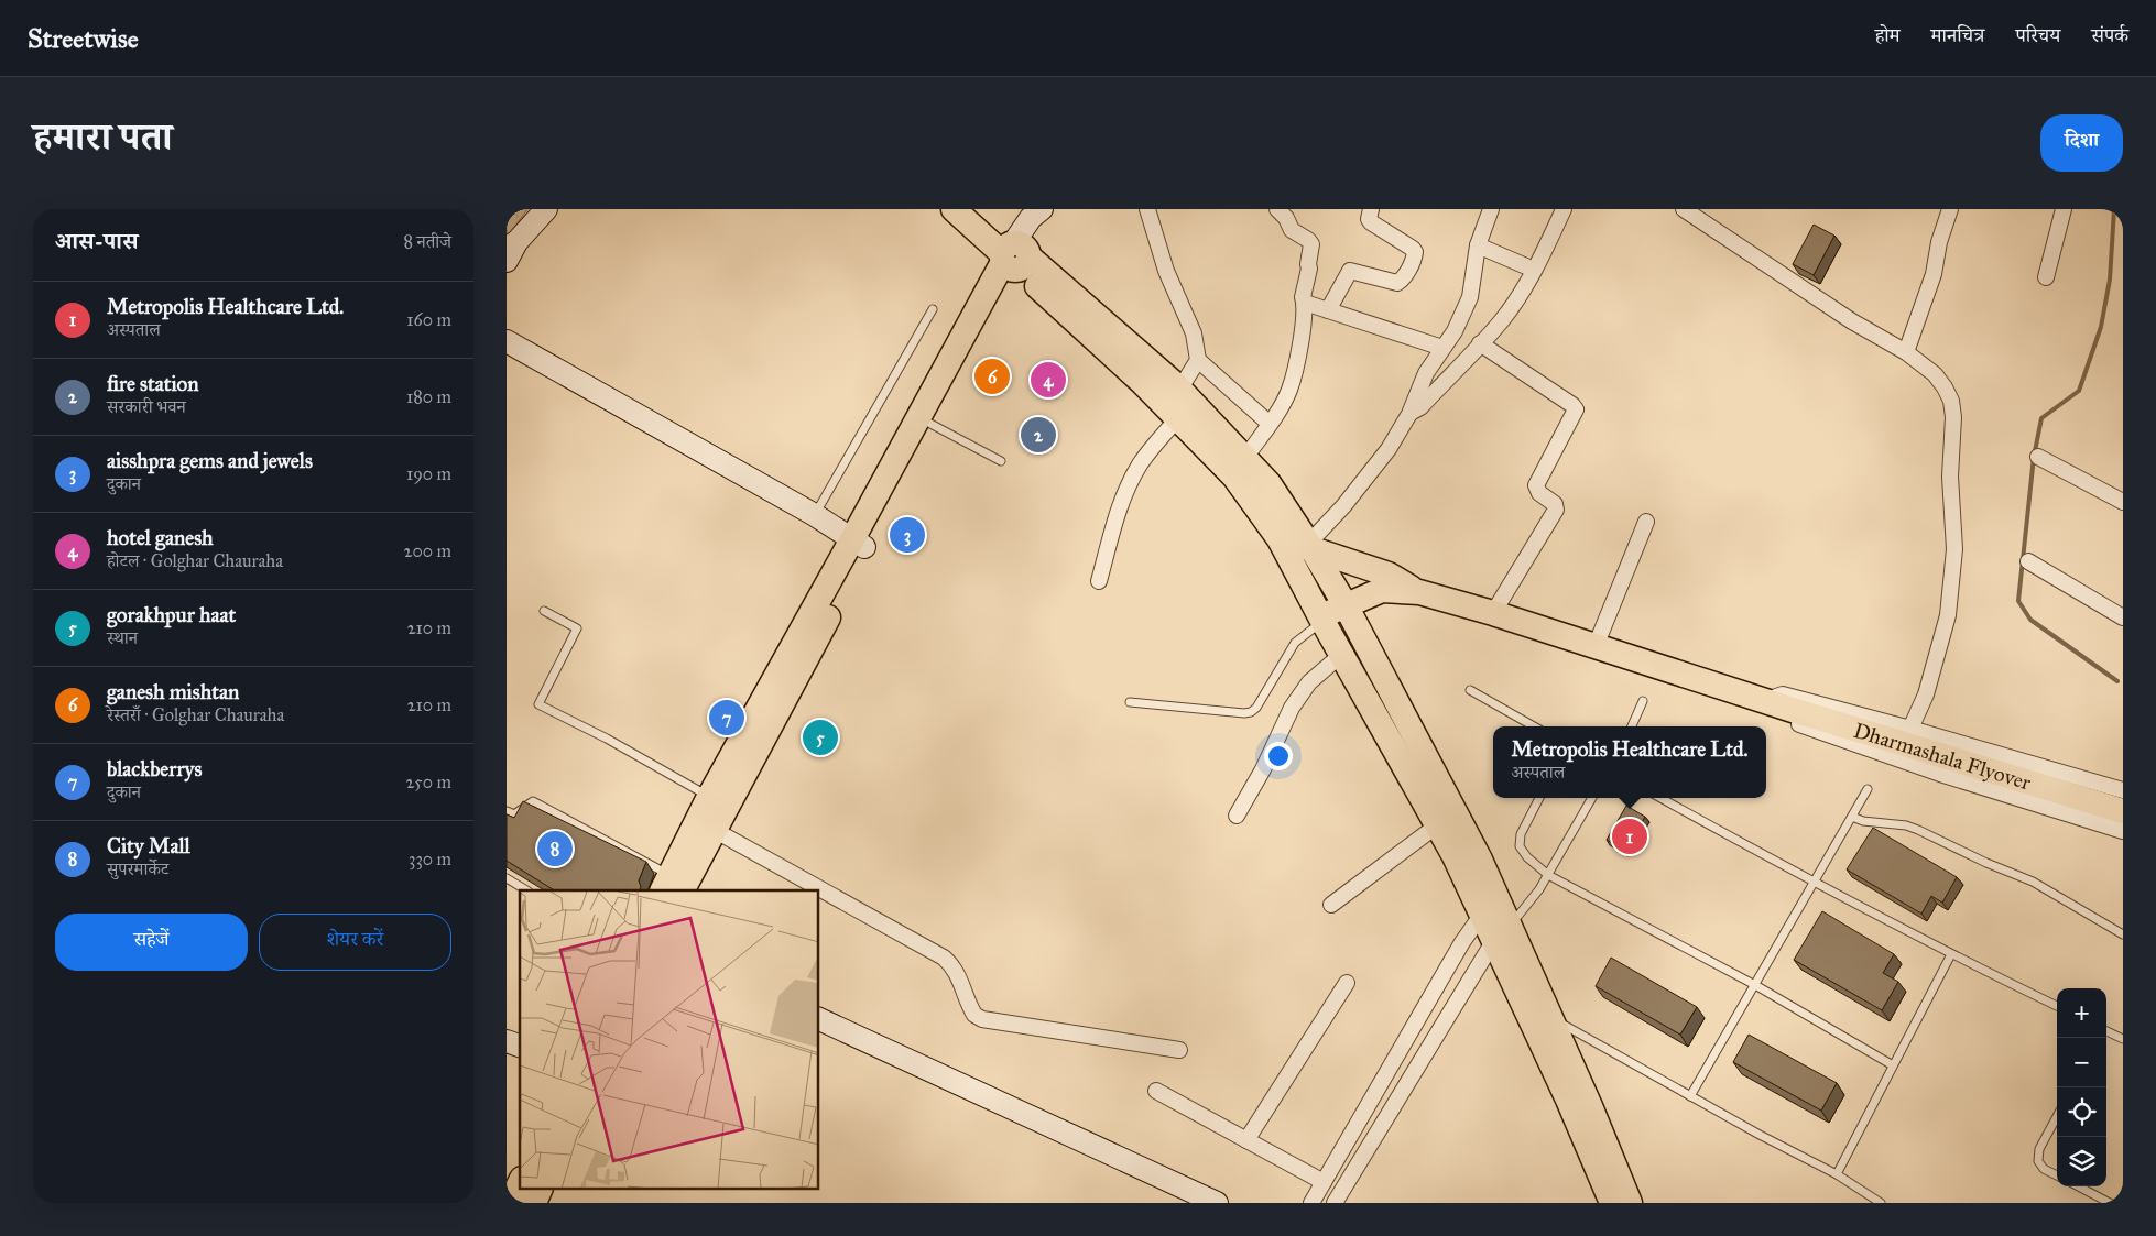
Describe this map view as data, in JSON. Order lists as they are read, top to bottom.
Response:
{
  "streets": {
    "main road": ["Dharmashala Flyover"]
  },
  "page": {
    "header": "Streetwise",
    "nav": [
      "होम",
      "मानचित्र",
      "परिचय",
      "संपर्क"
    ],
    "title": "हमारा पता",
    "buttons": [
      "दिशा",
      ["सहेजें", "शेयर करें"]
    ],
    "heading": ["आस-पास", "8 नतीजे"],
    "list": [
      {
        "mark": "1",
        "name": "Metropolis Healthcare Ltd.",
        "note": "अस्पताल",
        "value": "160 m"
      },
      {
        "mark": "2",
        "name": "fire station",
        "note": "सरकारी भवन",
        "value": "180 m"
      },
      {
        "mark": "3",
        "name": "aisshpra gems and jewels",
        "note": "दुकान",
        "value": "190 m"
      },
      {
        "mark": "4",
        "name": "hotel ganesh",
        "note": "होटल · Golghar Chauraha",
        "value": "200 m"
      },
      {
        "mark": "5",
        "name": "gorakhpur haat",
        "note": "स्थान",
        "value": "210 m"
      },
      {
        "mark": "6",
        "name": "ganesh mishtan",
        "note": "रेस्तराँ · Golghar Chauraha",
        "value": "210 m"
      },
      {
        "mark": "7",
        "name": "blackberrys",
        "note": "दुकान",
        "value": "250 m"
      },
      {
        "mark": "8",
        "name": "City Mall",
        "note": "सुपरमार्केट",
        "value": "330 m"
      }
    ],
    "pins": [
      "6",
      "4",
      "2",
      "3",
      "7",
      "5",
      "1",
      "8"
    ],
    "popup": ["Metropolis Healthcare Ltd.", "अस्पताल"],
    "map_buttons": ["+", "−"]
  }
}
